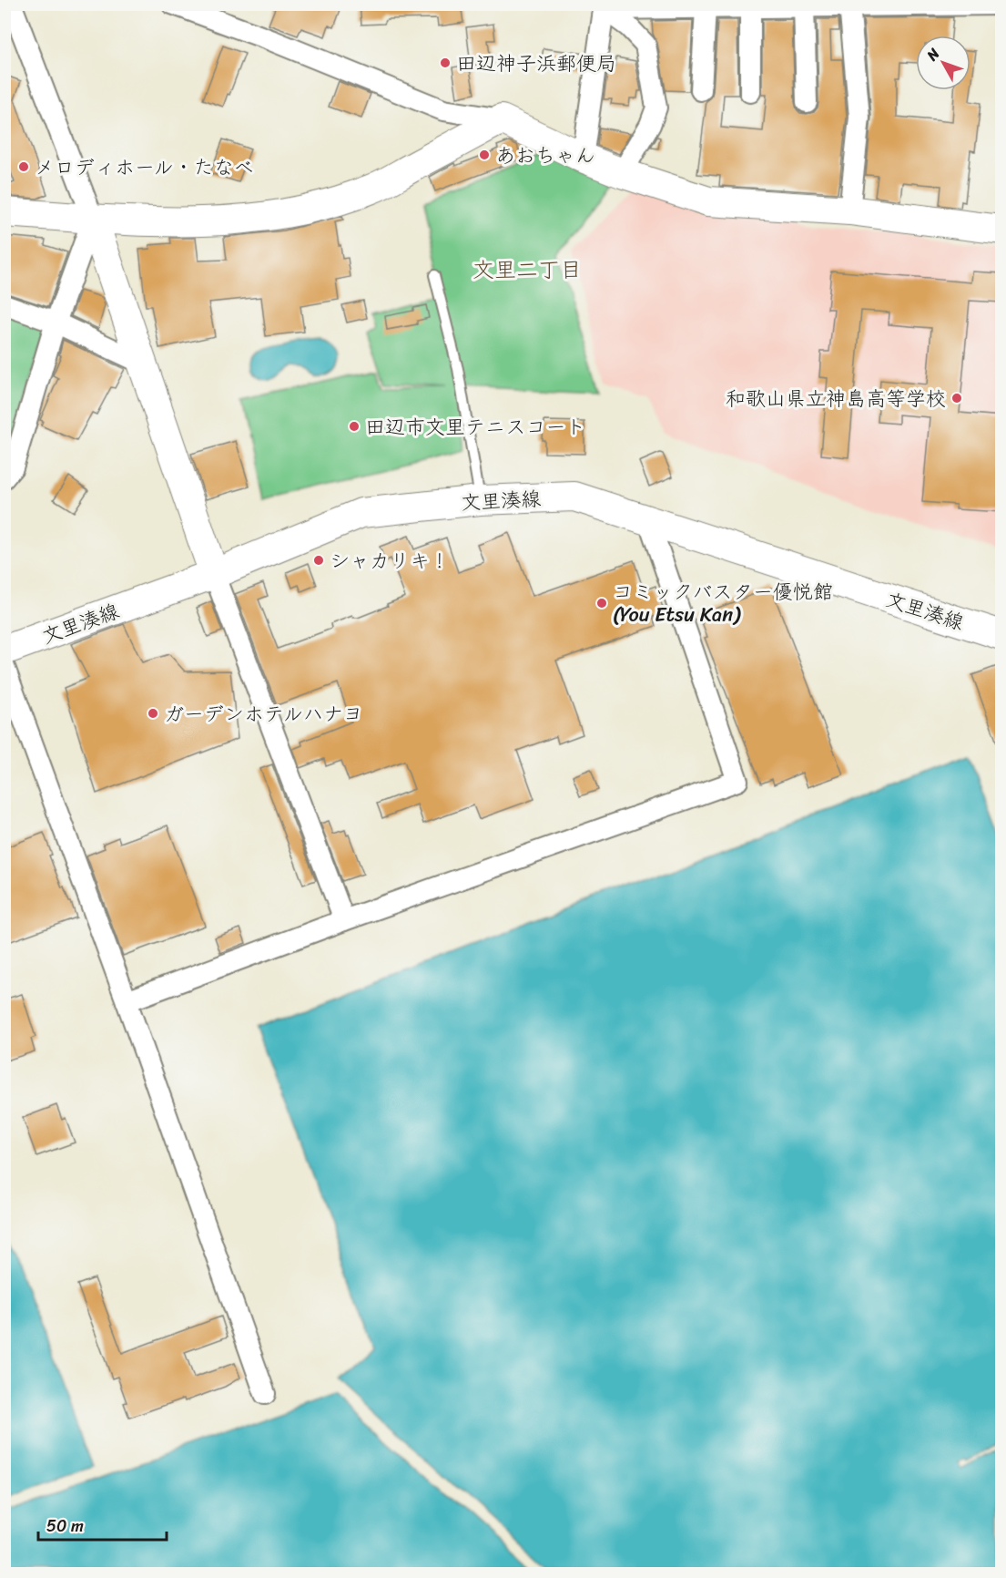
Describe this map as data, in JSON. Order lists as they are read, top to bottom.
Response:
{
  "streets": {
    "street": ["文里湊線"]
  },
  "districts": ["文里二丁目"],
  "places": [
    "田辺神子浜郵便局",
    "あおちゃん",
    "メロディホール・たなべ",
    "和歌山県立神島高等学校",
    "田辺市文里テニスコート",
    "シャカリキ！",
    "コミックバスター優悦館 (You Etsu Kan)",
    "ガーデンホテルハナヨ"
  ],
  "scale_bar": "50 m",
  "north": "top left"
}
